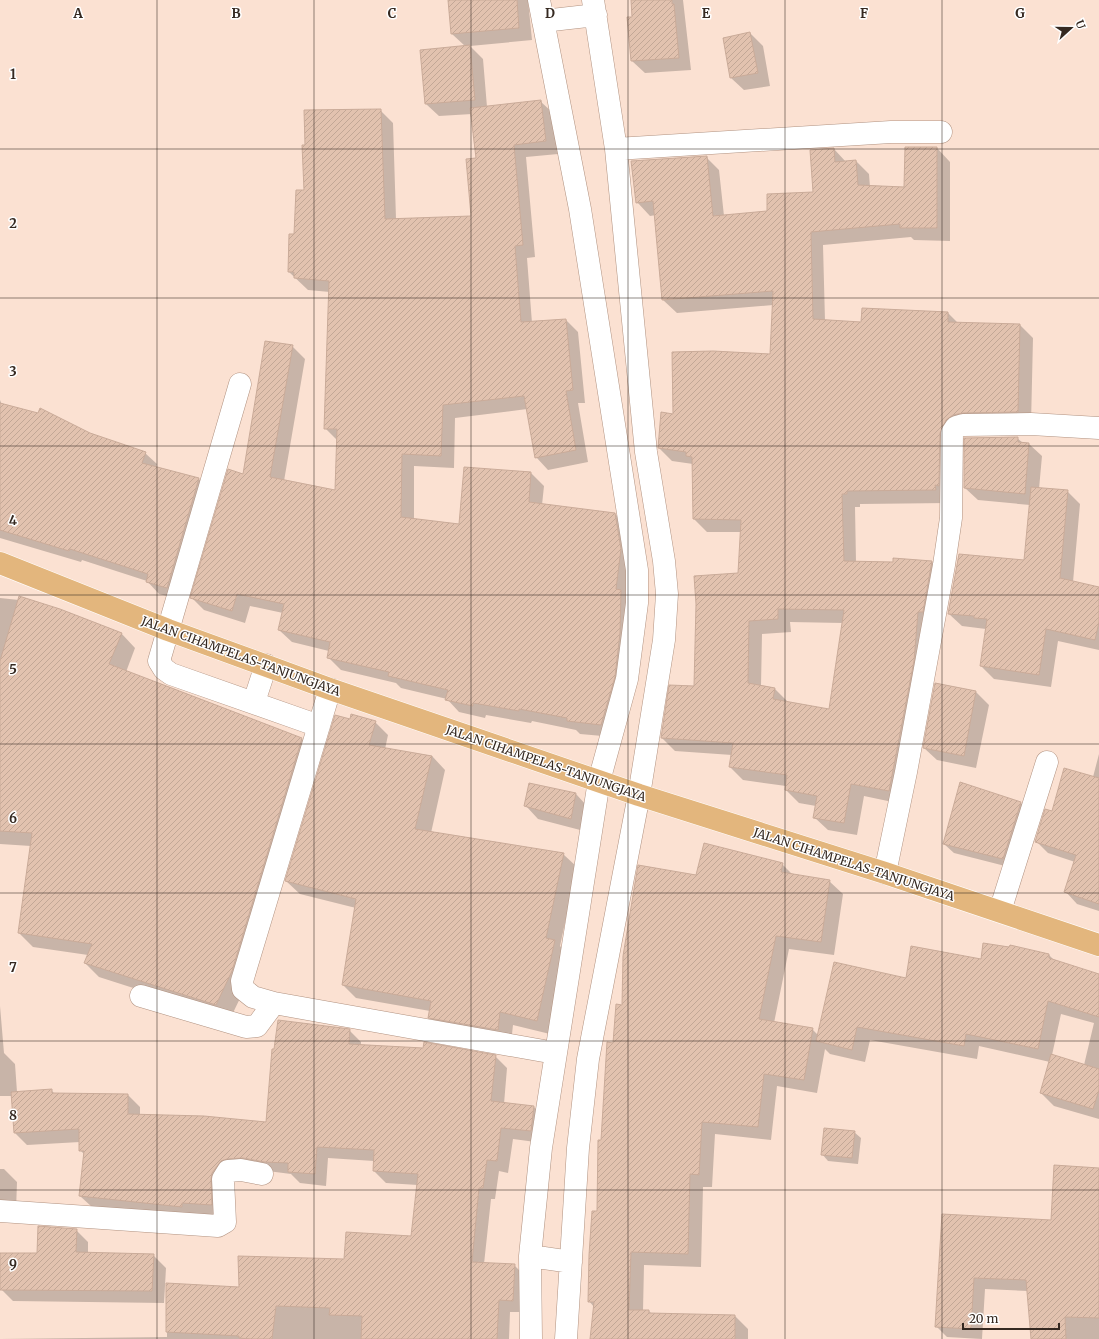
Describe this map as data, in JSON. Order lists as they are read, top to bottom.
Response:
{
  "streets": {
    "main road": ["JALAN CIHAMPELAS-TANJUNGJAYA"]
  },
  "scale_bar": "20 m",
  "north": "right",
  "grid": {
    "columns": [
      "A",
      "B",
      "C",
      "D",
      "E",
      "F",
      "G"
    ],
    "rows": [
      "1",
      "2",
      "3",
      "4",
      "5",
      "6",
      "7",
      "8",
      "9"
    ]
  }
}
